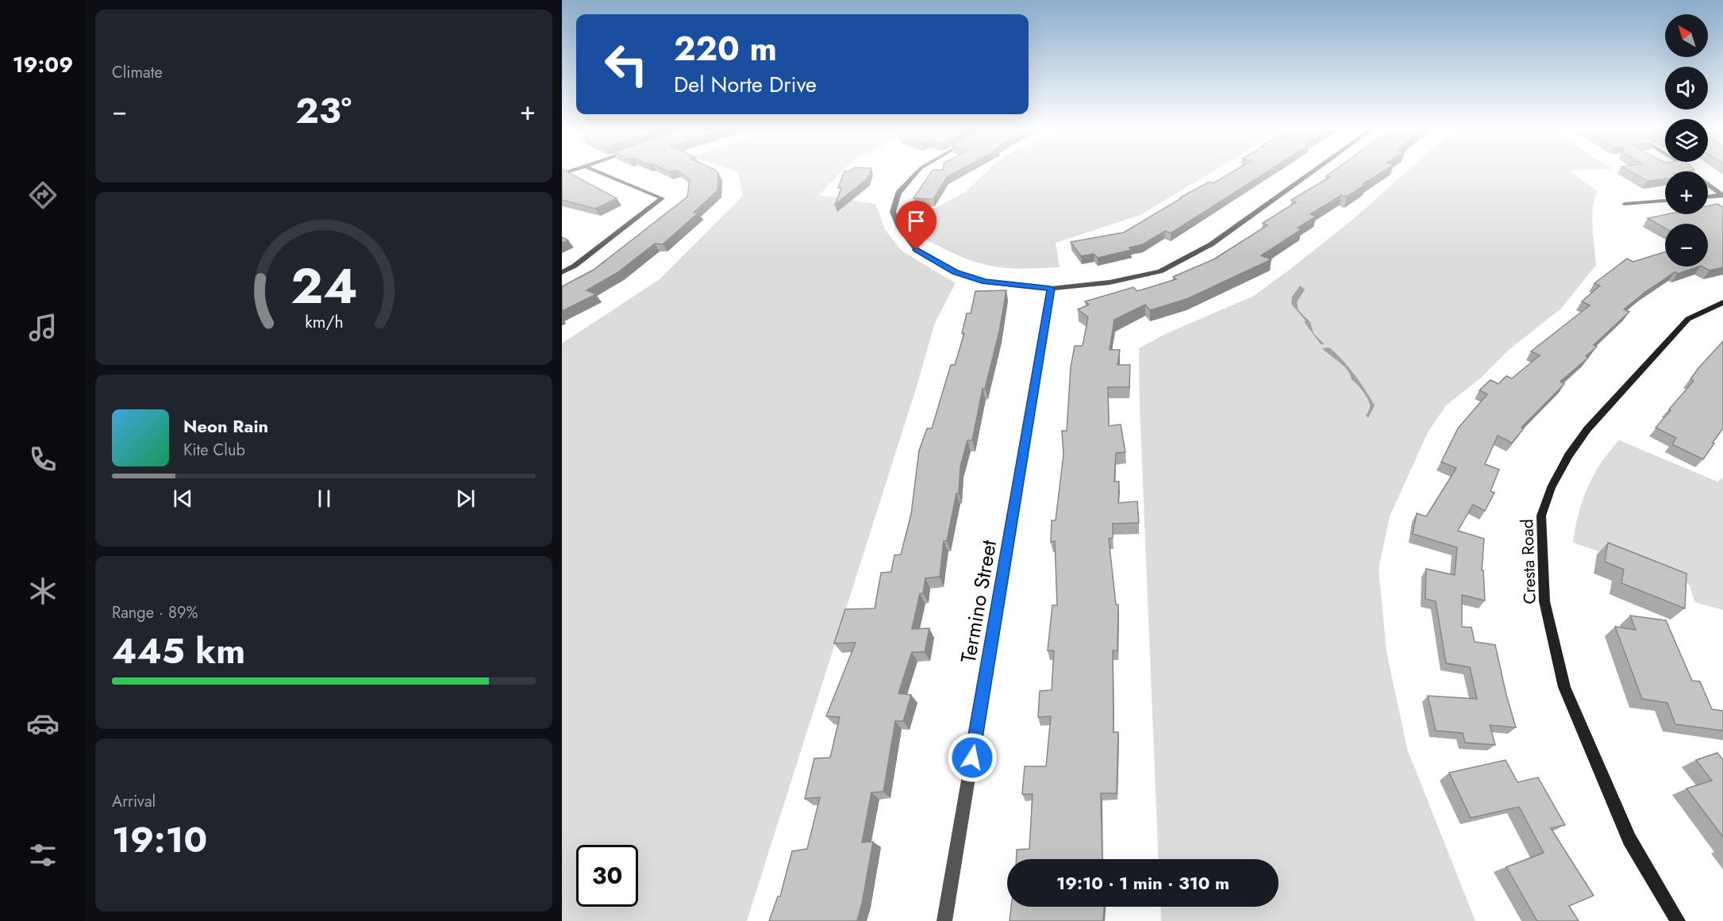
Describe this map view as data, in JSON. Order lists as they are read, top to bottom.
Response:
{
  "streets": {
    "street": ["Cresta Road", "Termino Street"]
  },
  "north": "top left",
  "page": {
    "tabs": "19:09",
    "tile": [
      "Climate",
      ["Range · 89%", "445 km"],
      ["Arrival", "19:10"]
    ],
    "map_buttons": ["+", "−"],
    "turn": ["220 m", "Del Norte Drive"],
    "heat": ["−", "23°", "+"],
    "song": ["Neon Rain", "Kite Club"],
    "limit": "30",
    "trip": "19:10 · 1 min · 310 m",
    "gauge": ["24", "km/h"]
  }
}
